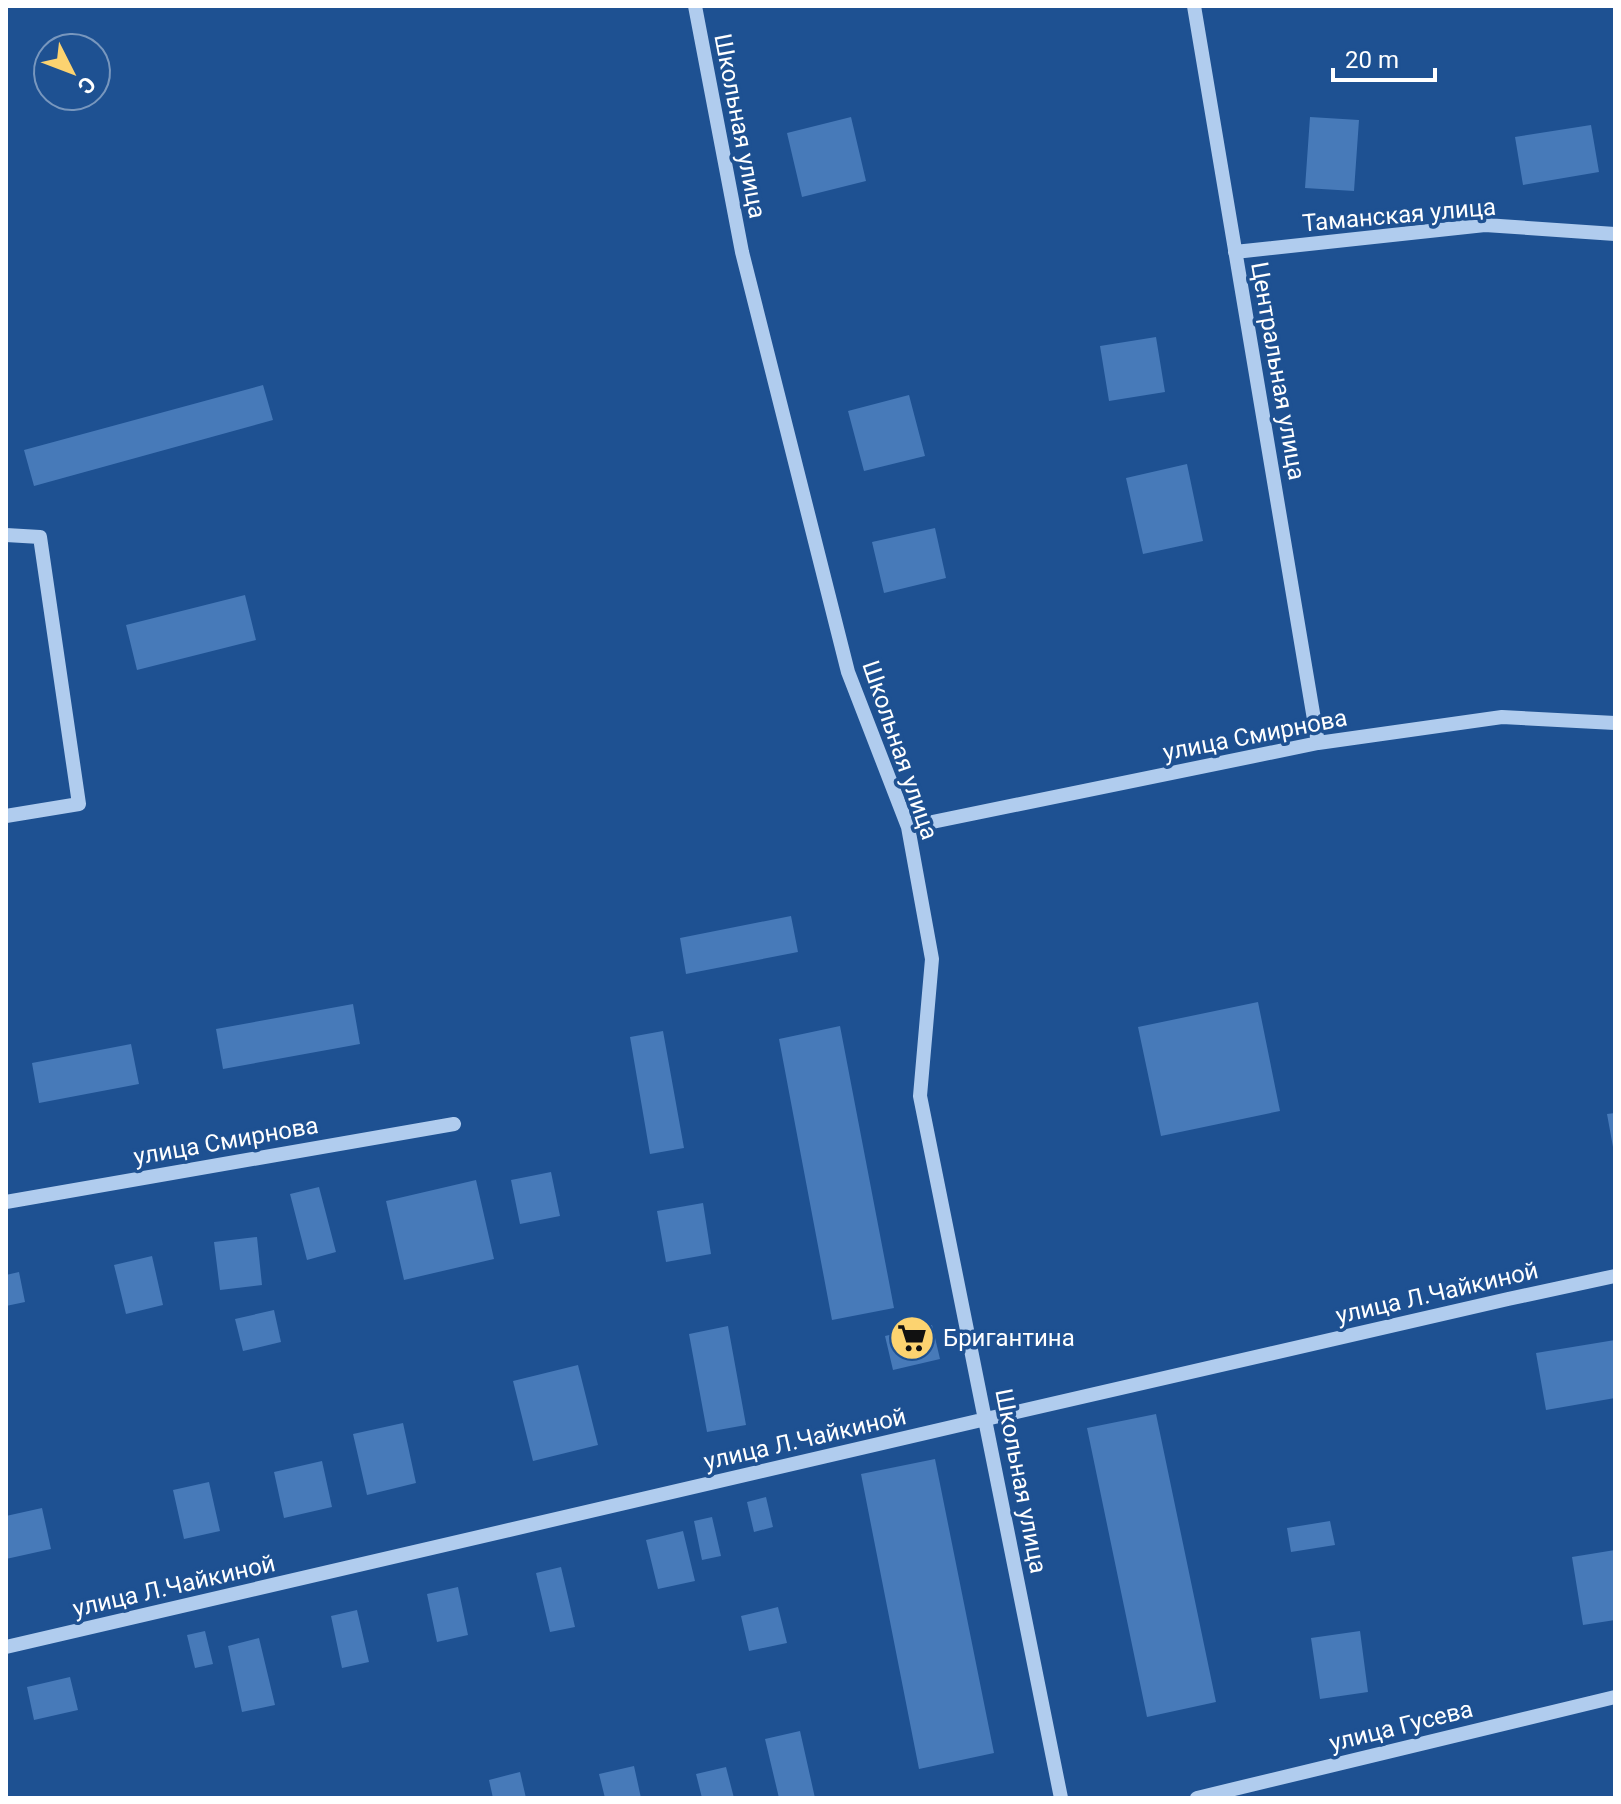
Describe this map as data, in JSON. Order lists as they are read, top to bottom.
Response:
{
  "streets": {
    "street": [
      "Школьная улица",
      "Таманская улица",
      "Центральная улица",
      "улица Смирнова",
      "улица Л.Чайкиной",
      "улица Гусева"
    ]
  },
  "crossings": [
    ["Школьная улица", "улица Смирнова"],
    ["Школьная улица", "улица Л.Чайкиной"],
    ["Таманская улица", "Центральная улица"],
    ["Центральная улица", "улица Смирнова"]
  ],
  "places": {
    "supermarket": ["Бригантина"]
  },
  "scale_bar": "20 m",
  "north": "bottom right"
}
